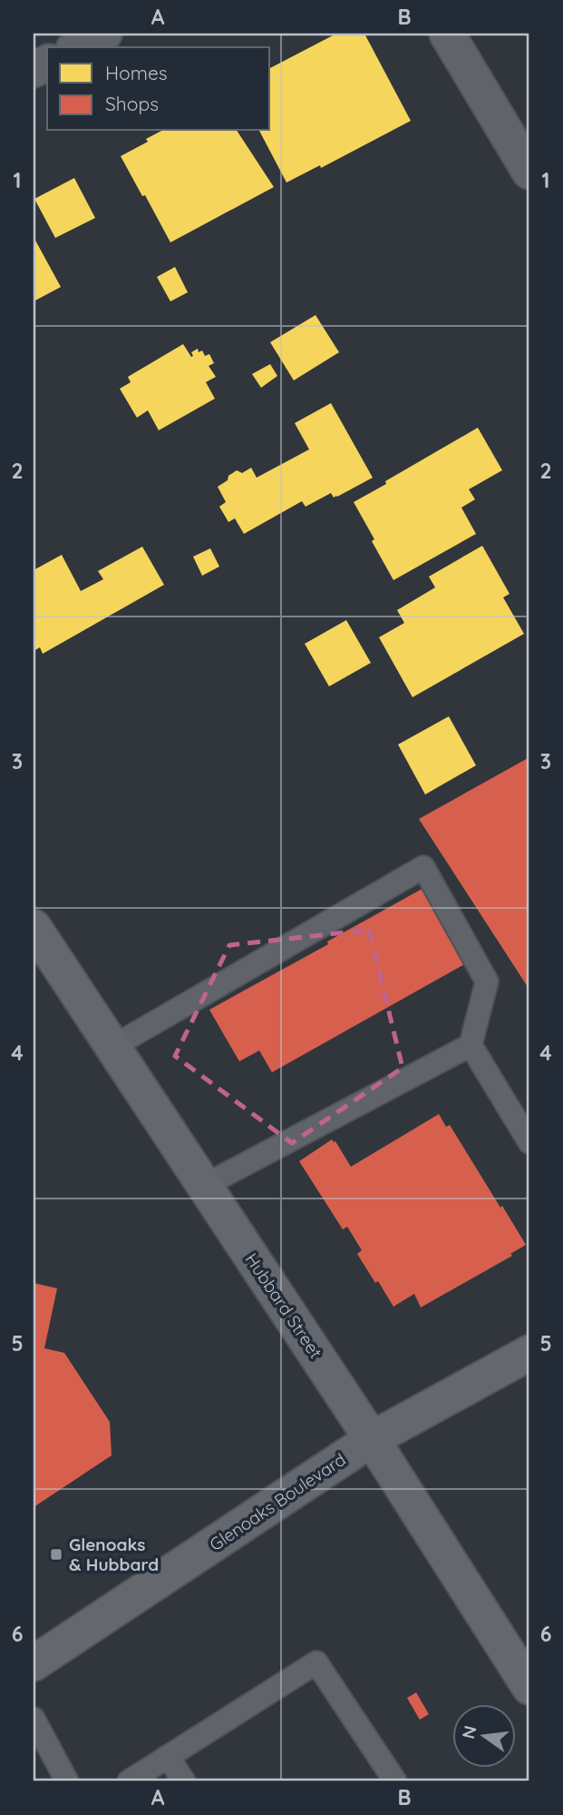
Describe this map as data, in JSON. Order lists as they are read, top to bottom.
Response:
{
  "streets": {
    "main road": ["Hubbard Street", "Glenoaks Boulevard"]
  },
  "crossings": [
    ["Hubbard Street", "Glenoaks Boulevard"]
  ],
  "places": {
    "transit": ["Glenoaks & Hubbard"]
  },
  "legend": ["Homes", "Shops"],
  "north": "left",
  "grid": {
    "columns": ["A", "B"],
    "rows": [
      "1",
      "2",
      "3",
      "4",
      "5",
      "6"
    ]
  }
}
